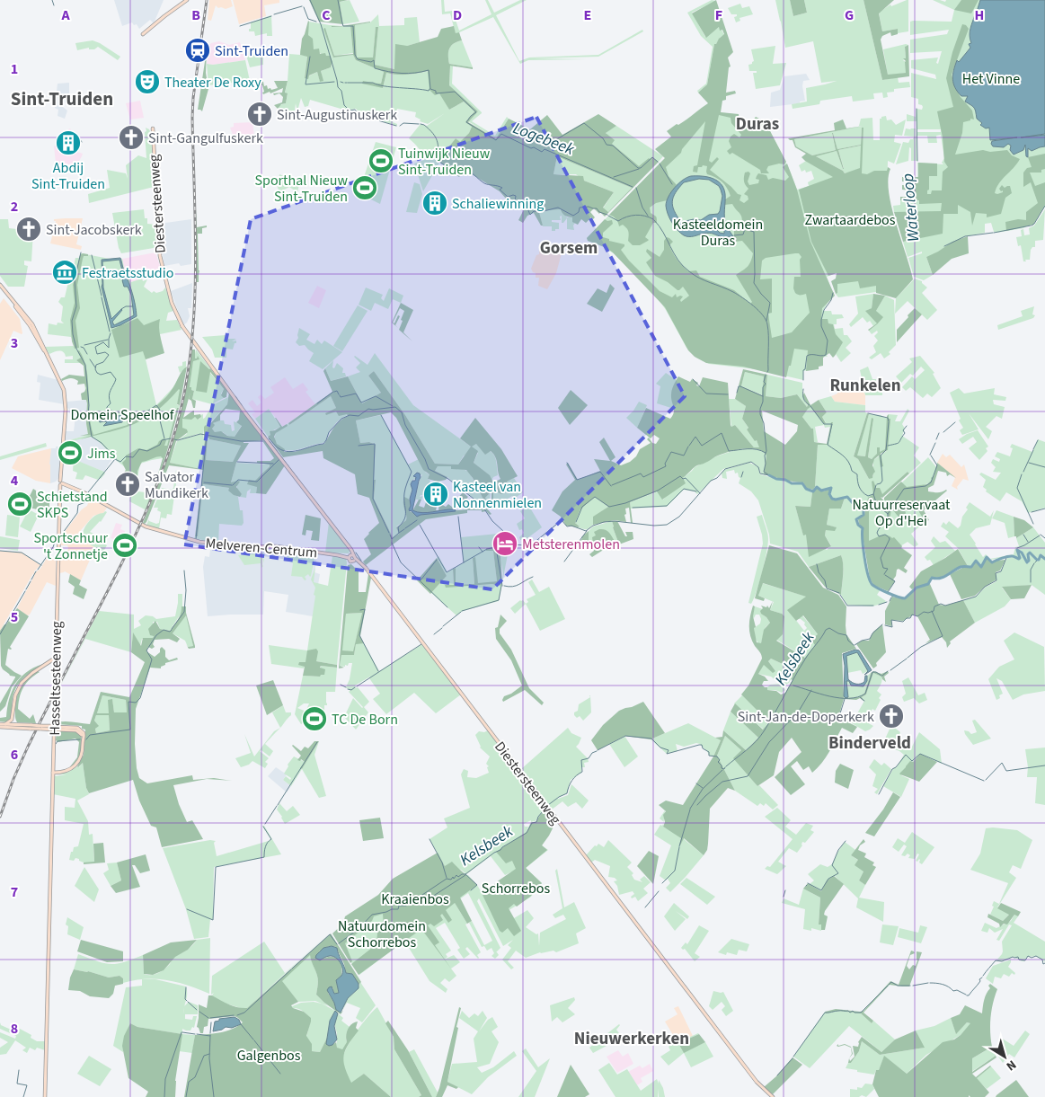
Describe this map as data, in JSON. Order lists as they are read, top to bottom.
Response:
{
  "streets": {
    "main road": ["Diestersteenweg", "Melveren-Centrum", "Hasseltsesteenweg"]
  },
  "crossings": [
    ["Diestersteenweg", "Melveren-Centrum"],
    ["Melveren-Centrum", "Hasseltsesteenweg"]
  ],
  "districts": [
    "Sint-Truiden",
    "Duras",
    "Gorsem",
    "Runkelen",
    "Binderveld",
    "Nieuwerkerken"
  ],
  "water": ["Logebeek", "Waterloop", "Kelsbeek"],
  "parks": [
    "Het Vinne",
    "Zwartaardebos",
    "Kasteeldomein Duras",
    "Domein Speelhof",
    "Natuurreservaat Op d'Hei",
    "Schorrebos",
    "Kraaienbos",
    "Natuurdomein Schorrebos",
    "Galgenbos"
  ],
  "places": {
    "station": ["Sint-Truiden"],
    "theatre": ["Theater De Roxy"],
    "church": [
      "Sint-Augustinuskerk",
      "Sint-Gangulfuskerk",
      "Sint-Jacobskerk",
      "Salvator Mundikerk",
      "Sint-Jan-de-Doperkerk"
    ],
    "building": ["Abdij Sint-Truiden", "Schaliewinning", "Kasteel van Nonnenmielen"],
    "sports": [
      "Tuinwijk Nieuw Sint-Truiden",
      "Sporthal Nieuw Sint-Truiden",
      "Jims",
      "Schietstand SKPS",
      "Sportschuur 't Zonnetje",
      "TC De Born"
    ],
    "museum": ["Festraetsstudio"],
    "hotel": ["Metsterenmolen"]
  },
  "north": "bottom right",
  "grid": {
    "columns": [
      "A",
      "B",
      "C",
      "D",
      "E",
      "F",
      "G",
      "H"
    ],
    "rows": [
      "1",
      "2",
      "3",
      "4",
      "5",
      "6",
      "7",
      "8"
    ]
  }
}
